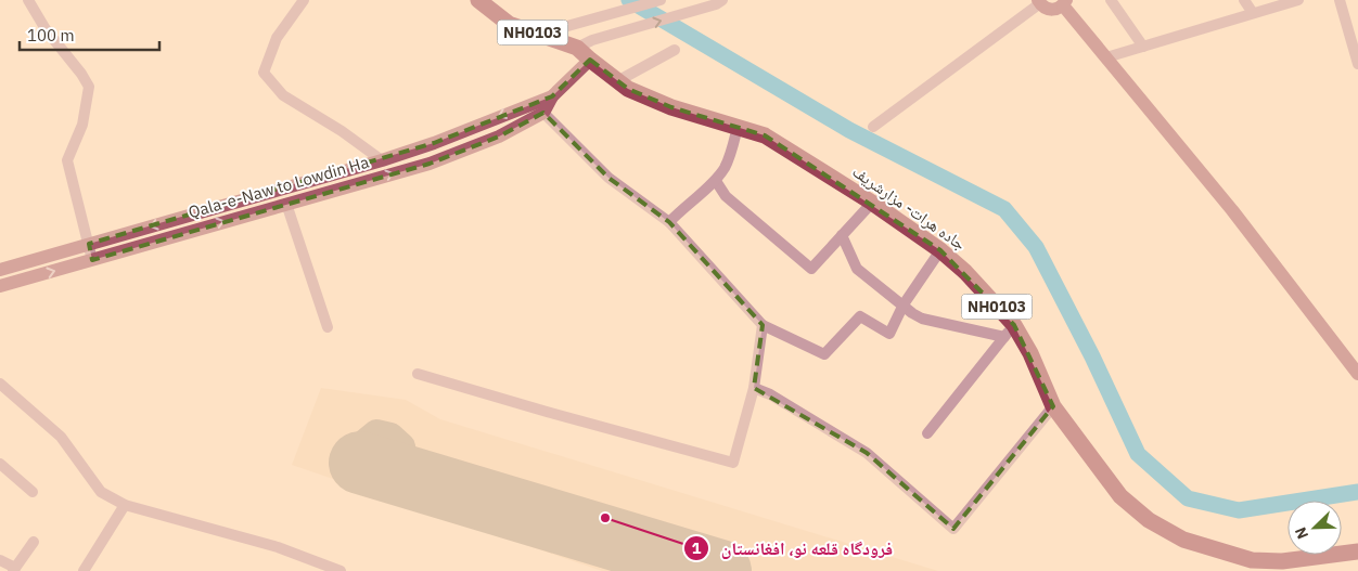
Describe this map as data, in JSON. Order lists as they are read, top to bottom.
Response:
{
  "streets": {
    "highway": ["NH0103", "جاده هرات- مزارشریف"],
    "main road": ["Qala-e-Naw to Lowdin Ha"]
  },
  "crossings": [
    ["Qala-e-Naw to Lowdin Ha", "جاده هرات- مزارشریف"]
  ],
  "places": ["فرودگاه قلعه نو، افغانستان"],
  "scale_bar": "100 m",
  "north": "bottom left"
}
